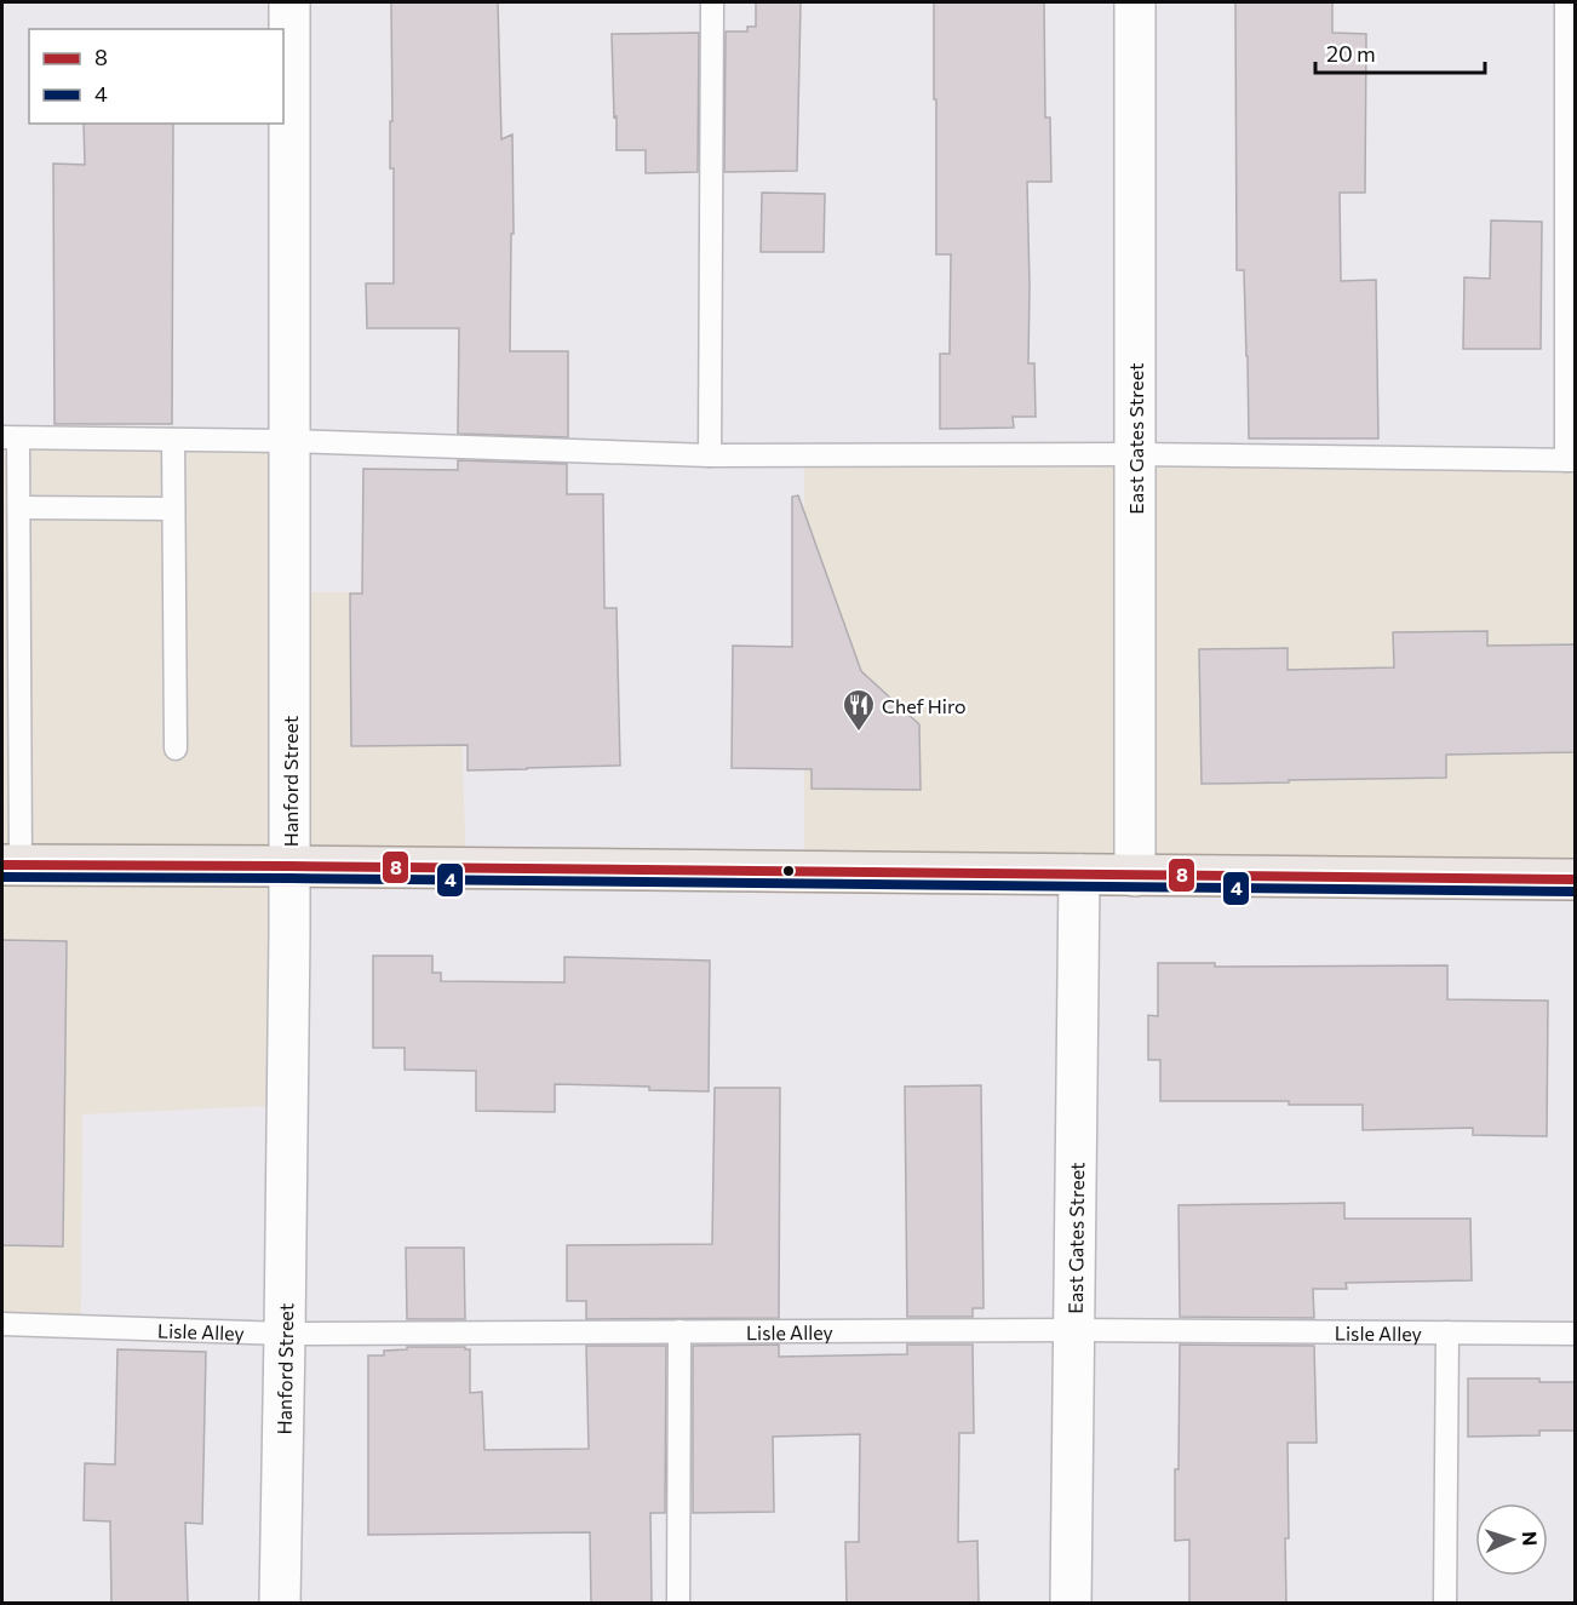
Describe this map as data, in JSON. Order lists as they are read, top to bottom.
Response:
{
  "streets": {
    "street": ["East Gates Street", "Hanford Street"],
    "lane": ["Lisle Alley"]
  },
  "crossings": [
    ["East Gates Street", "Lisle Alley"],
    ["Hanford Street", "Lisle Alley"]
  ],
  "places": {
    "restaurant": ["Chef Hiro"]
  },
  "lines": ["transit line 8", "transit line 4"],
  "legend": ["8", "4"],
  "scale_bar": "20 m",
  "north": "right"
}
